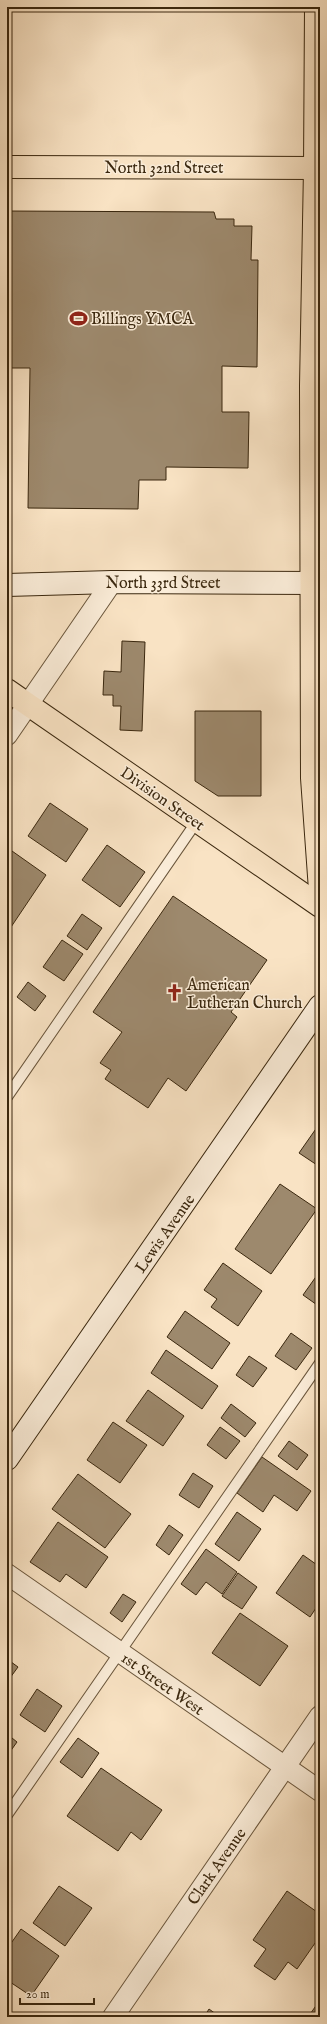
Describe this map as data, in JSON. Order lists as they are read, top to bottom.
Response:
{
  "streets": {
    "main road": ["North 32nd Street", "Division Street"],
    "street": [
      "North 33rd Street",
      "Lewis Avenue",
      "1st Street West",
      "Clark Avenue"
    ]
  },
  "crossings": [
    ["1st Street West", "Clark Avenue"]
  ],
  "places": {
    "sports": ["Billings YMCA"],
    "church": ["American Lutheran Church"]
  },
  "scale_bar": "20 m"
}
